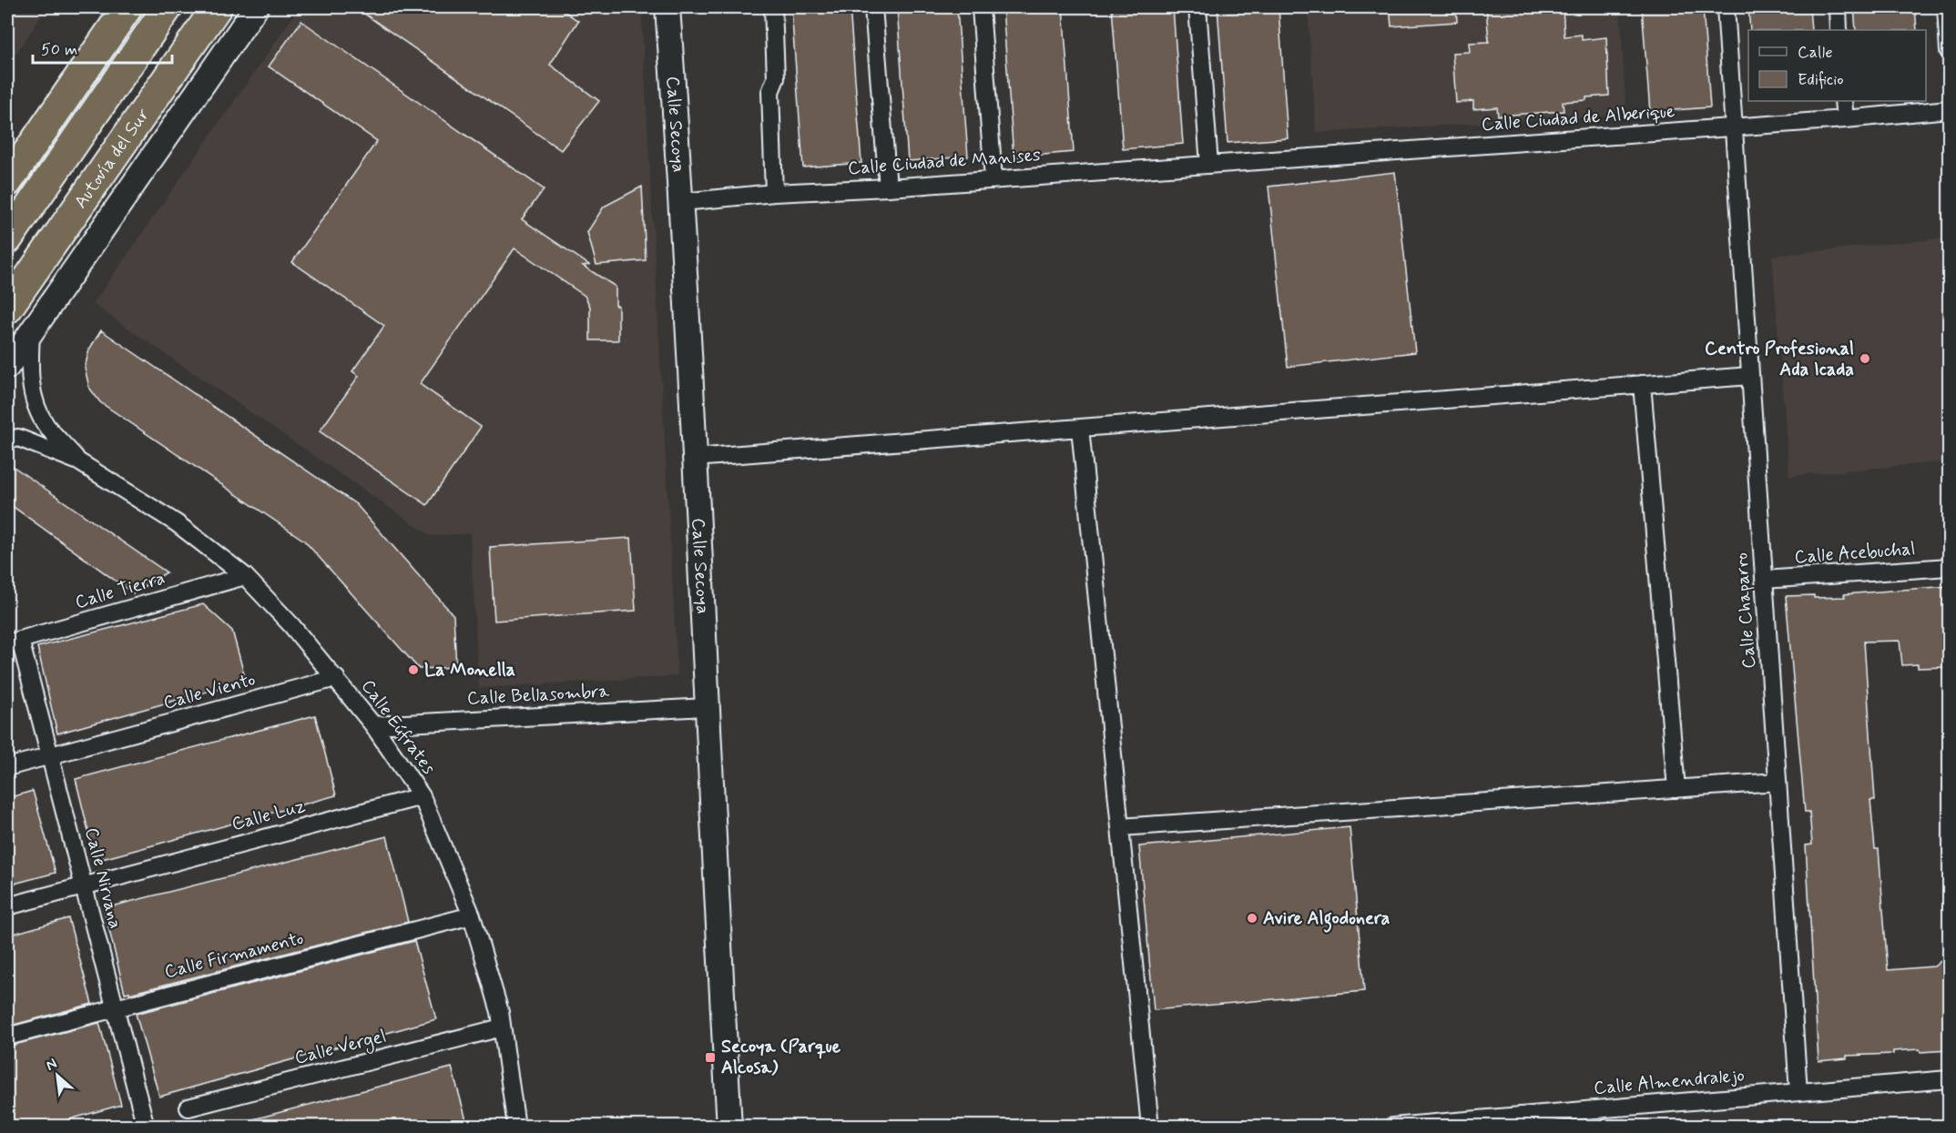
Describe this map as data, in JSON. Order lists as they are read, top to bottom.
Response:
{
  "streets": {
    "highway": ["Autovía del Sur"],
    "main road": ["Calle Secoya"],
    "street": [
      "Calle Ciudad de Alberique",
      "Calle Ciudad de Manises",
      "Calle Acebuchal",
      "Calle Tierra",
      "Calle Chaparro",
      "Calle Viento",
      "Calle Bellasombra",
      "Calle Eúfrates",
      "Calle Luz",
      "Calle Nirvana",
      "Calle Firmamento",
      "Calle Vergel",
      "Calle Almendralejo"
    ]
  },
  "crossings": [
    ["Calle Ciudad de Alberique", "Calle Ciudad de Manises"],
    ["Calle Ciudad de Alberique", "Calle Chaparro"],
    ["Calle Secoya", "Calle Ciudad de Manises"],
    ["Calle Secoya", "Calle Bellasombra"],
    ["Calle Acebuchal", "Calle Chaparro"],
    ["Calle Tierra", "Calle Eúfrates"],
    ["Calle Tierra", "Calle Nirvana"],
    ["Calle Chaparro", "Calle Almendralejo"],
    ["Calle Viento", "Calle Eúfrates"],
    ["Calle Viento", "Calle Nirvana"],
    ["Calle Bellasombra", "Calle Eúfrates"],
    ["Calle Eúfrates", "Calle Luz"],
    ["Calle Eúfrates", "Calle Firmamento"],
    ["Calle Eúfrates", "Calle Vergel"],
    ["Calle Luz", "Calle Nirvana"],
    ["Calle Nirvana", "Calle Firmamento"]
  ],
  "places": {
    "other": ["Centro Profesional Ada Icada", "La Monella", "Avire Algodonera"],
    "transit": ["Secoya (Parque Alcosa)"]
  },
  "legend": ["Calle", "Edificio"],
  "scale_bar": "50 m",
  "north": "top left"
}
